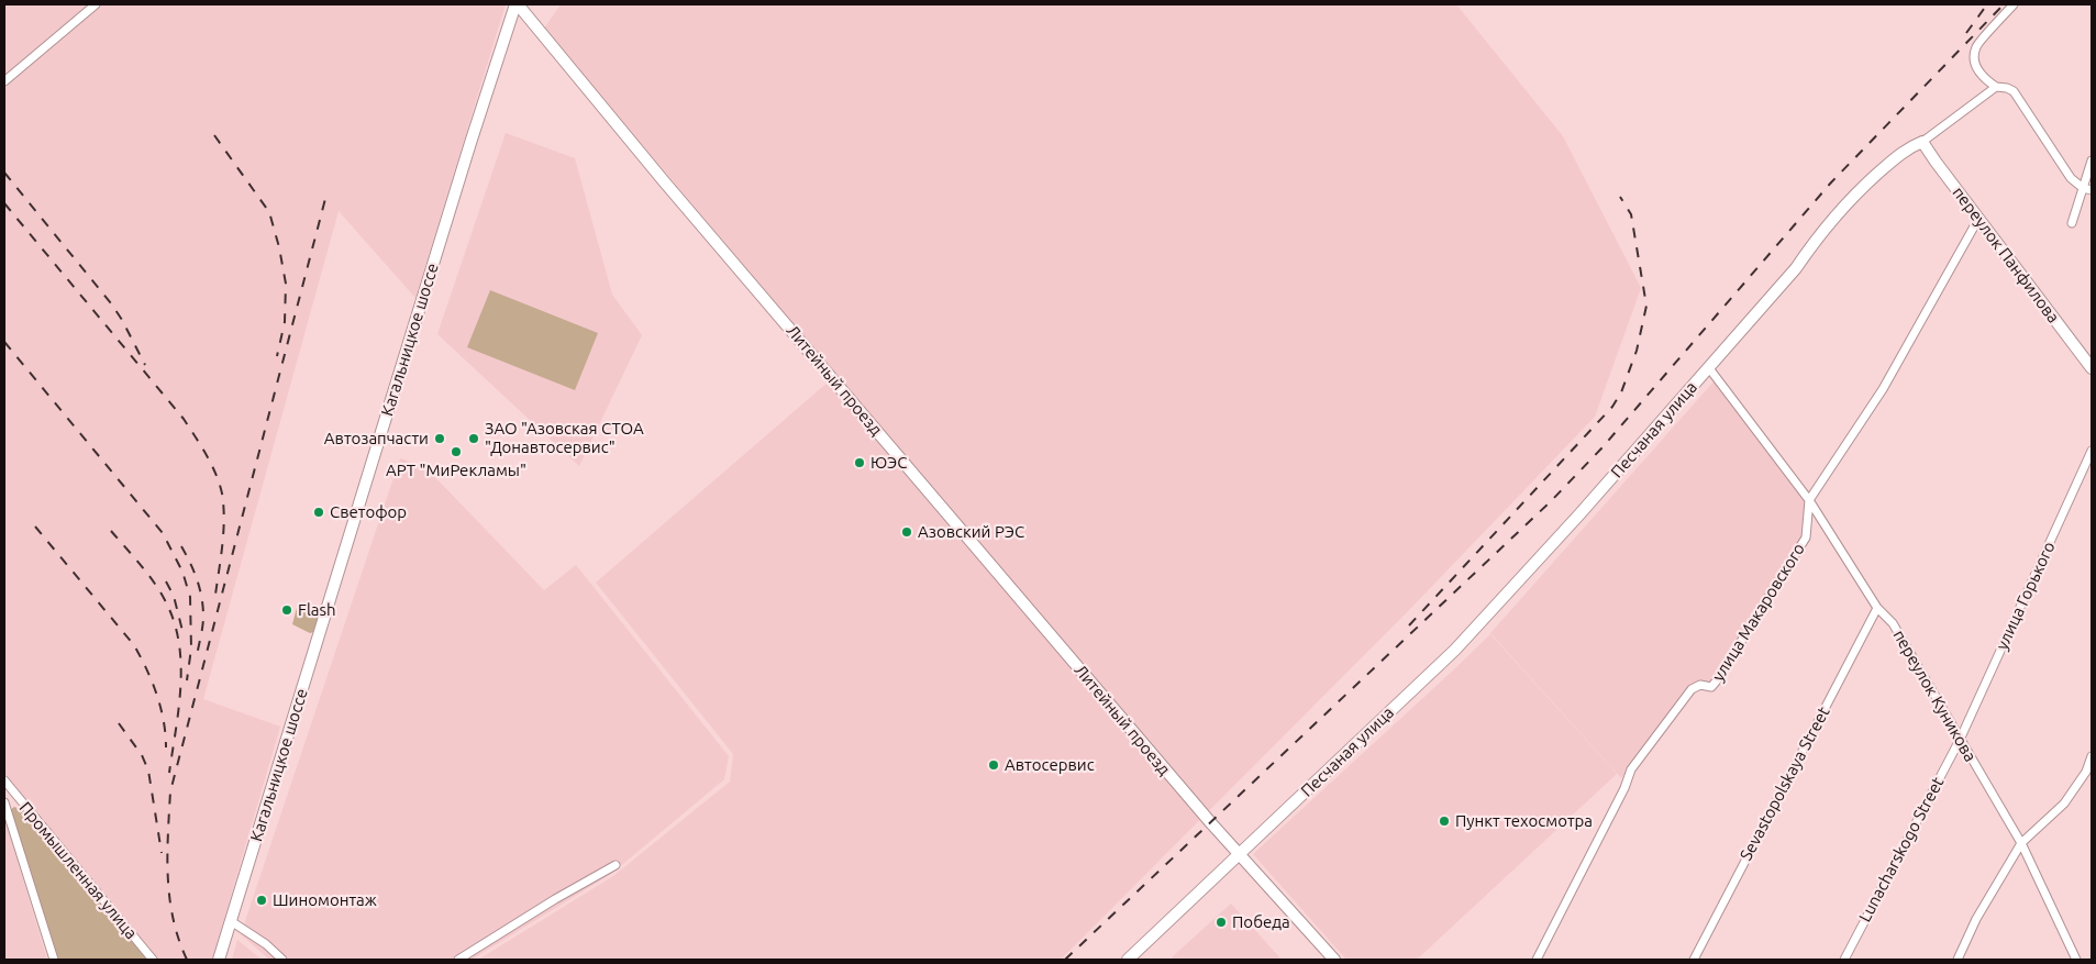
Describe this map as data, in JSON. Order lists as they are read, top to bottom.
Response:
{
  "streets": {
    "main road": [
      "переулок Панфилова",
      "Кагальницкое шоссе",
      "Литейный проезд",
      "Песчаная улица"
    ],
    "street": [
      "улица Горького",
      "улица Макаровского",
      "переулок Куникова",
      "Sevastopolskaya Street",
      "Lunacharskogo Street",
      "Промышленная улица"
    ]
  },
  "crossings": [
    ["переулок Панфилова", "Песчаная улица"],
    ["переулок Панфилова", "улица Макаровского"],
    ["Кагальницкое шоссе", "Литейный проезд"],
    ["Литейный проезд", "Песчаная улица"],
    ["Песчаная улица", "переулок Куникова"],
    ["улица Горького", "переулок Куникова"],
    ["улица Горького", "Lunacharskogo Street"],
    ["улица Макаровского", "переулок Куникова"],
    ["переулок Куникова", "Sevastopolskaya Street"],
    ["переулок Куникова", "Lunacharskogo Street"]
  ],
  "places": [
    "Автозапчасти",
    "ЗАО \"Азовская СТОА \"Донавтосервис\"",
    "АРТ \"МиРекламы\"",
    "ЮЭС",
    "Светофор",
    "Азовский РЭС",
    "Flash",
    "Автосервис",
    "Пункт техосмотра",
    "Шиномонтаж",
    "Победа"
  ]
}
